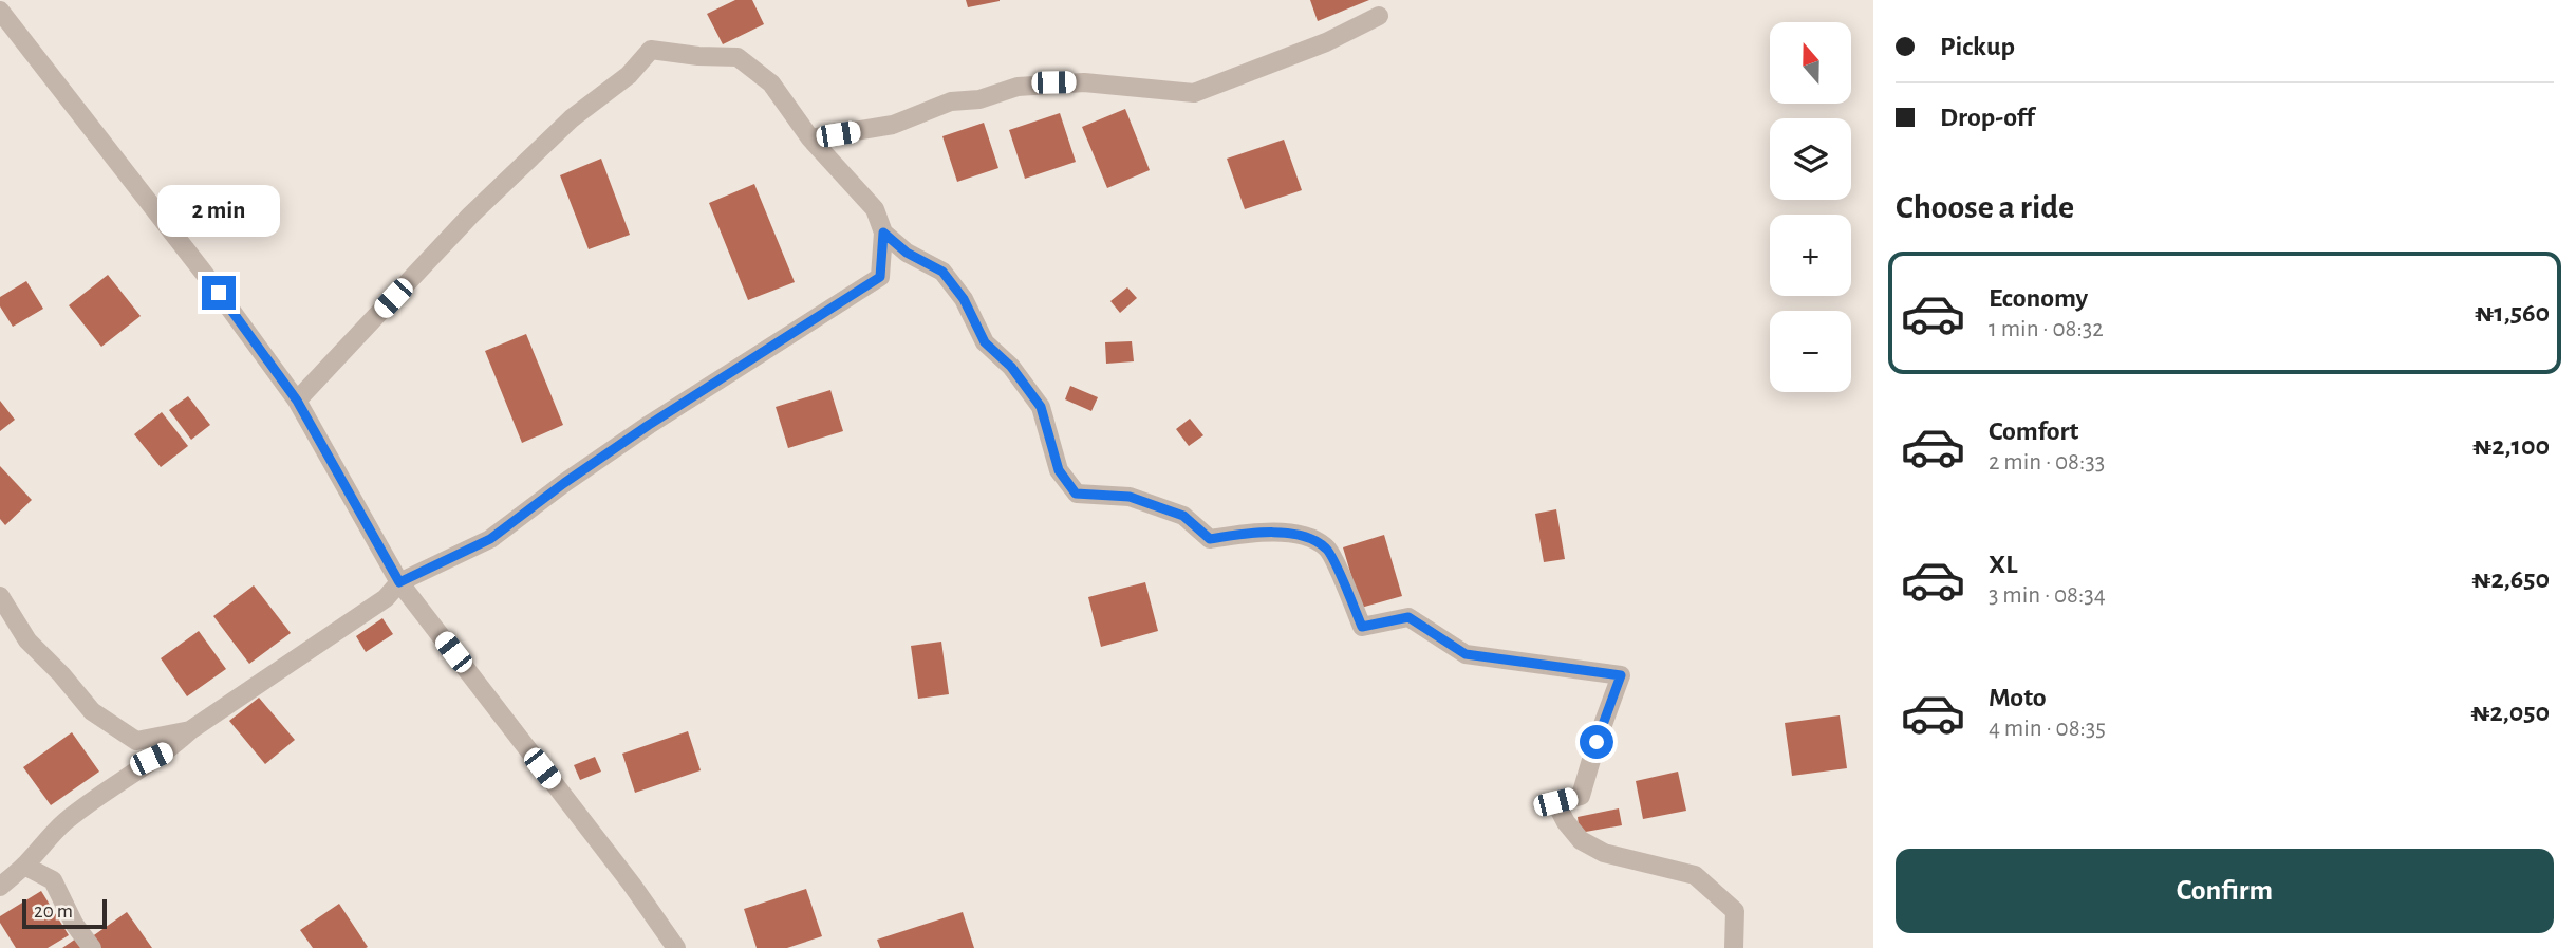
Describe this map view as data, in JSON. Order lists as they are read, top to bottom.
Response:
{
  "scale_bar": "20 m",
  "north": "top",
  "page": {
    "banner": ["Pickup", "Drop-off"],
    "map_buttons": ["+", "−"],
    "heading": "Choose a ride",
    "bubble": "2 min",
    "list": [
      {
        "name": "Economy",
        "note": "1 min · 08:32",
        "value": "₦1,560"
      },
      {
        "name": "Comfort",
        "note": "2 min · 08:33",
        "value": "₦2,100"
      },
      {
        "name": "XL",
        "note": "3 min · 08:34",
        "value": "₦2,650"
      },
      {
        "name": "Moto",
        "note": "4 min · 08:35",
        "value": "₦2,050"
      }
    ],
    "buttons": "Confirm",
    "scale": "20 m"
  }
}
